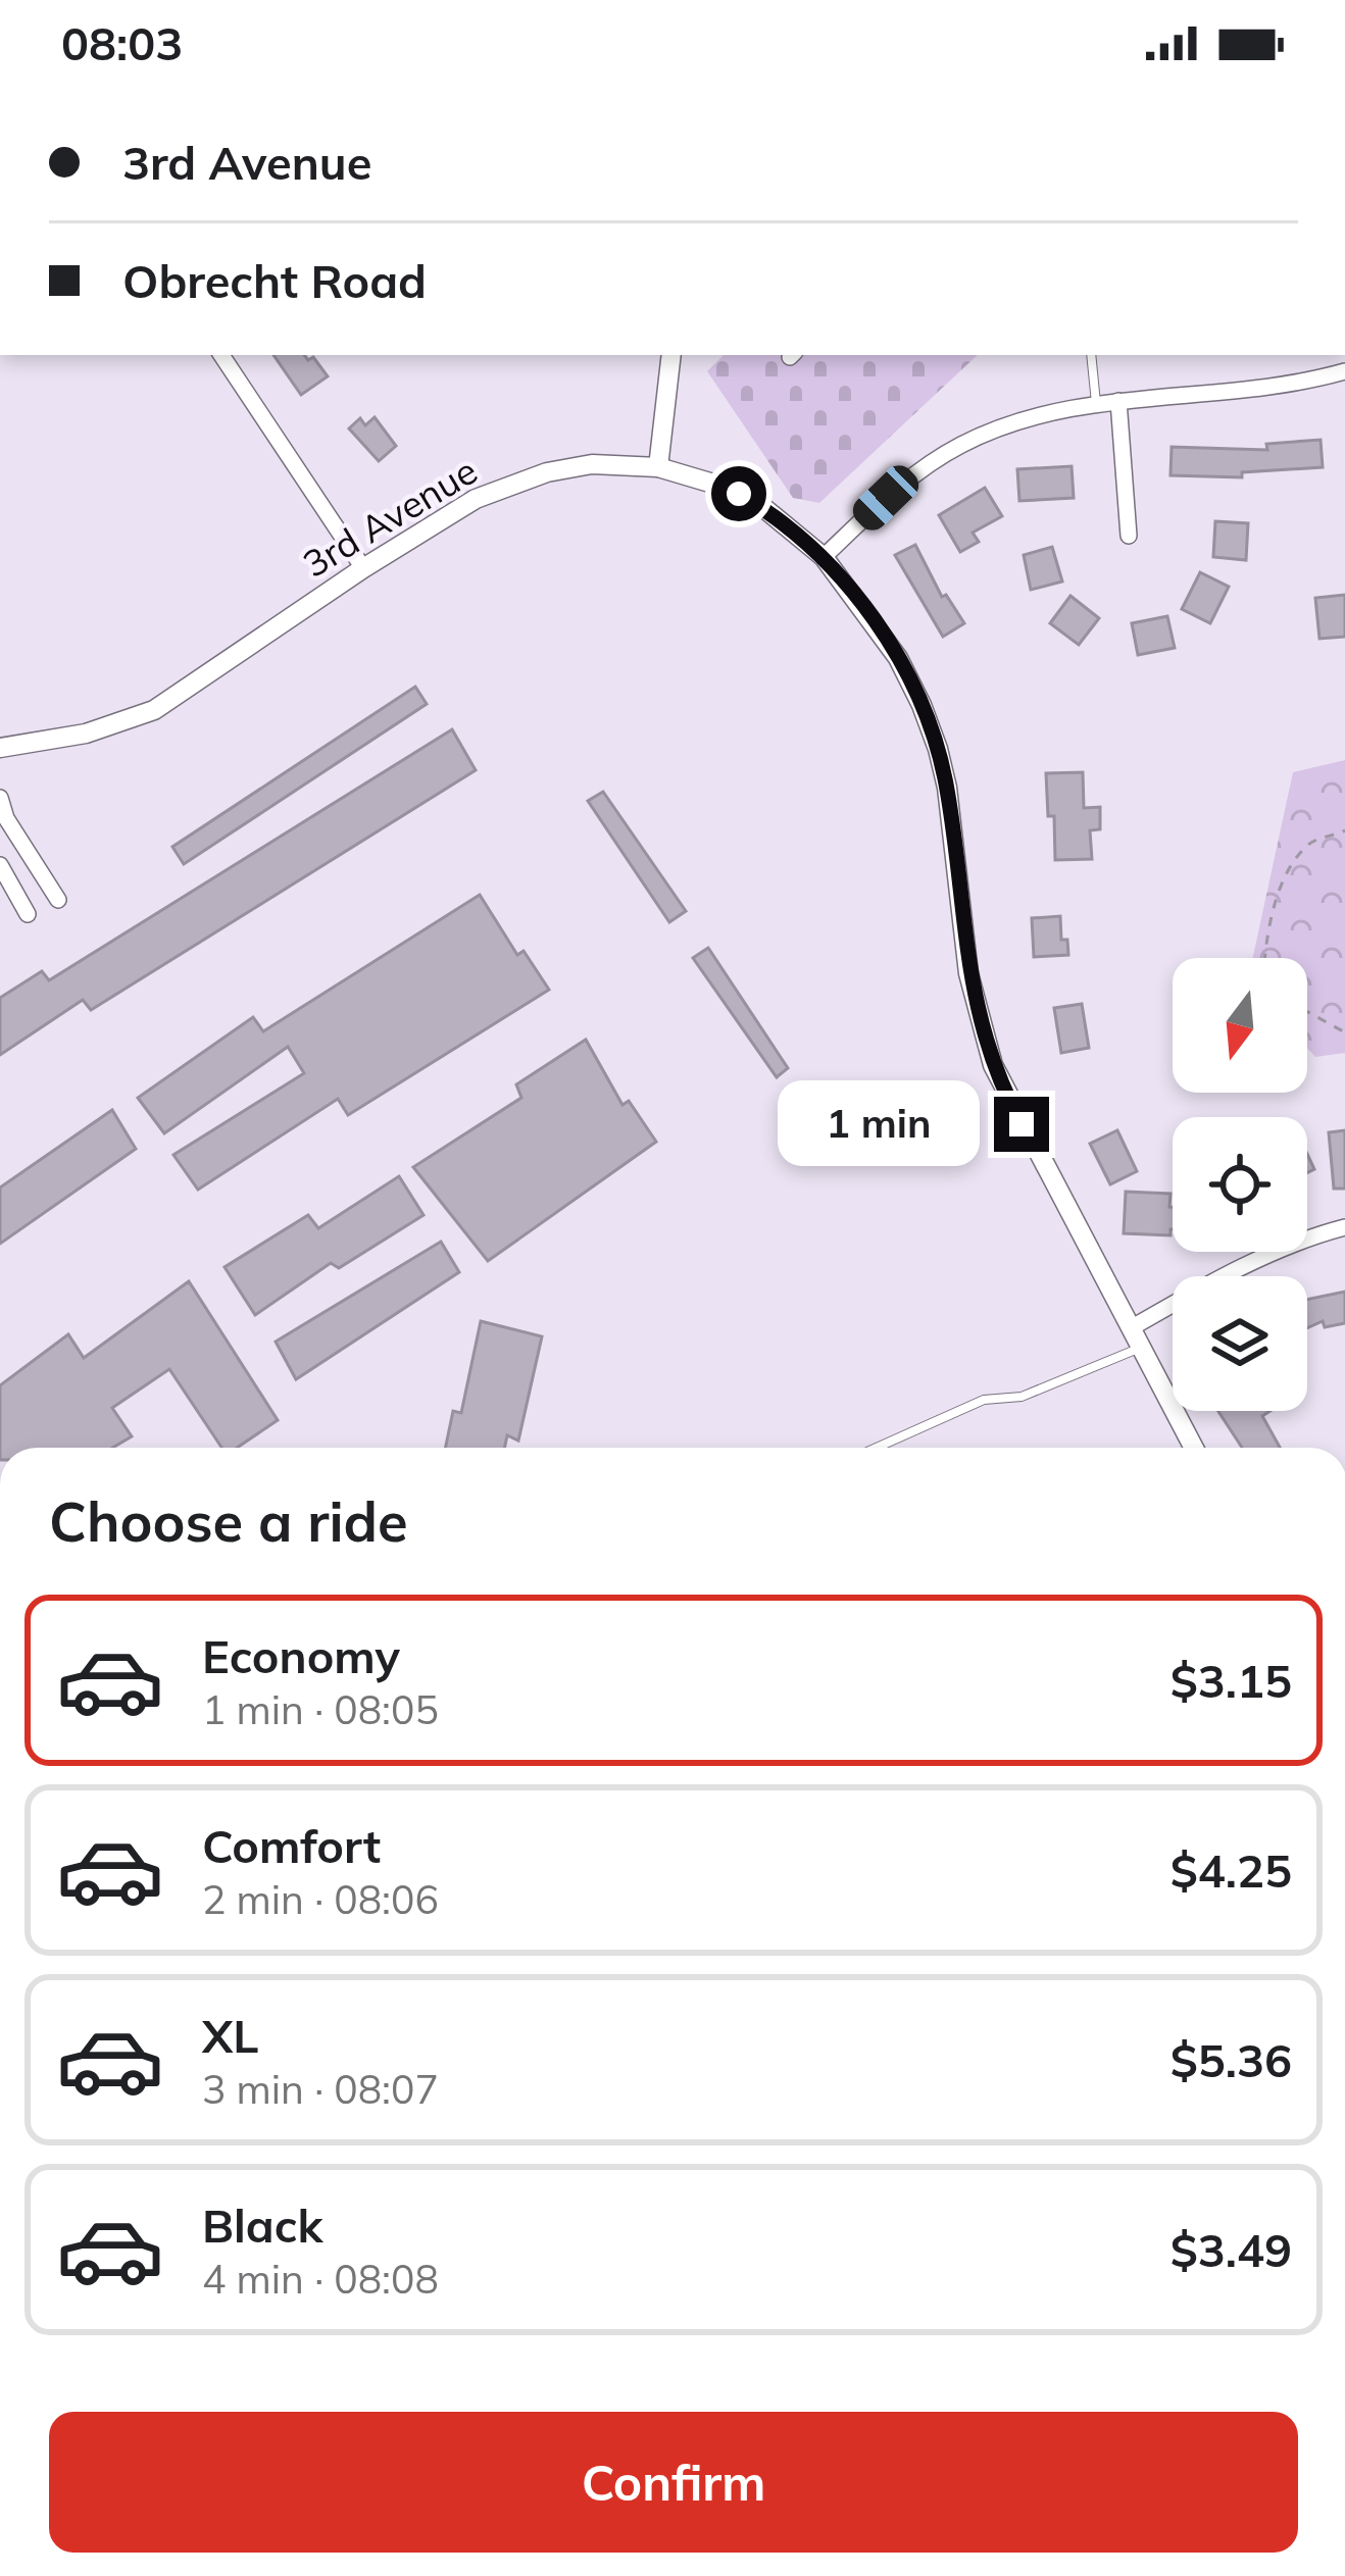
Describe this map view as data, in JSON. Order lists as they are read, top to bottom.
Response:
{
  "streets": {
    "street": ["3rd Avenue"]
  },
  "north": "bottom",
  "page": {
    "status": "08:03",
    "banner": ["3rd Avenue", "Obrecht Road"],
    "bubble": "1 min",
    "heading": "Choose a ride",
    "list": [
      {
        "name": "Economy",
        "note": "1 min · 08:05",
        "value": "$3.15"
      },
      {
        "name": "Comfort",
        "note": "2 min · 08:06",
        "value": "$4.25"
      },
      {
        "name": "XL",
        "note": "3 min · 08:07",
        "value": "$5.36"
      },
      {
        "name": "Black",
        "note": "4 min · 08:08",
        "value": "$3.49"
      }
    ],
    "buttons": "Confirm"
  }
}
